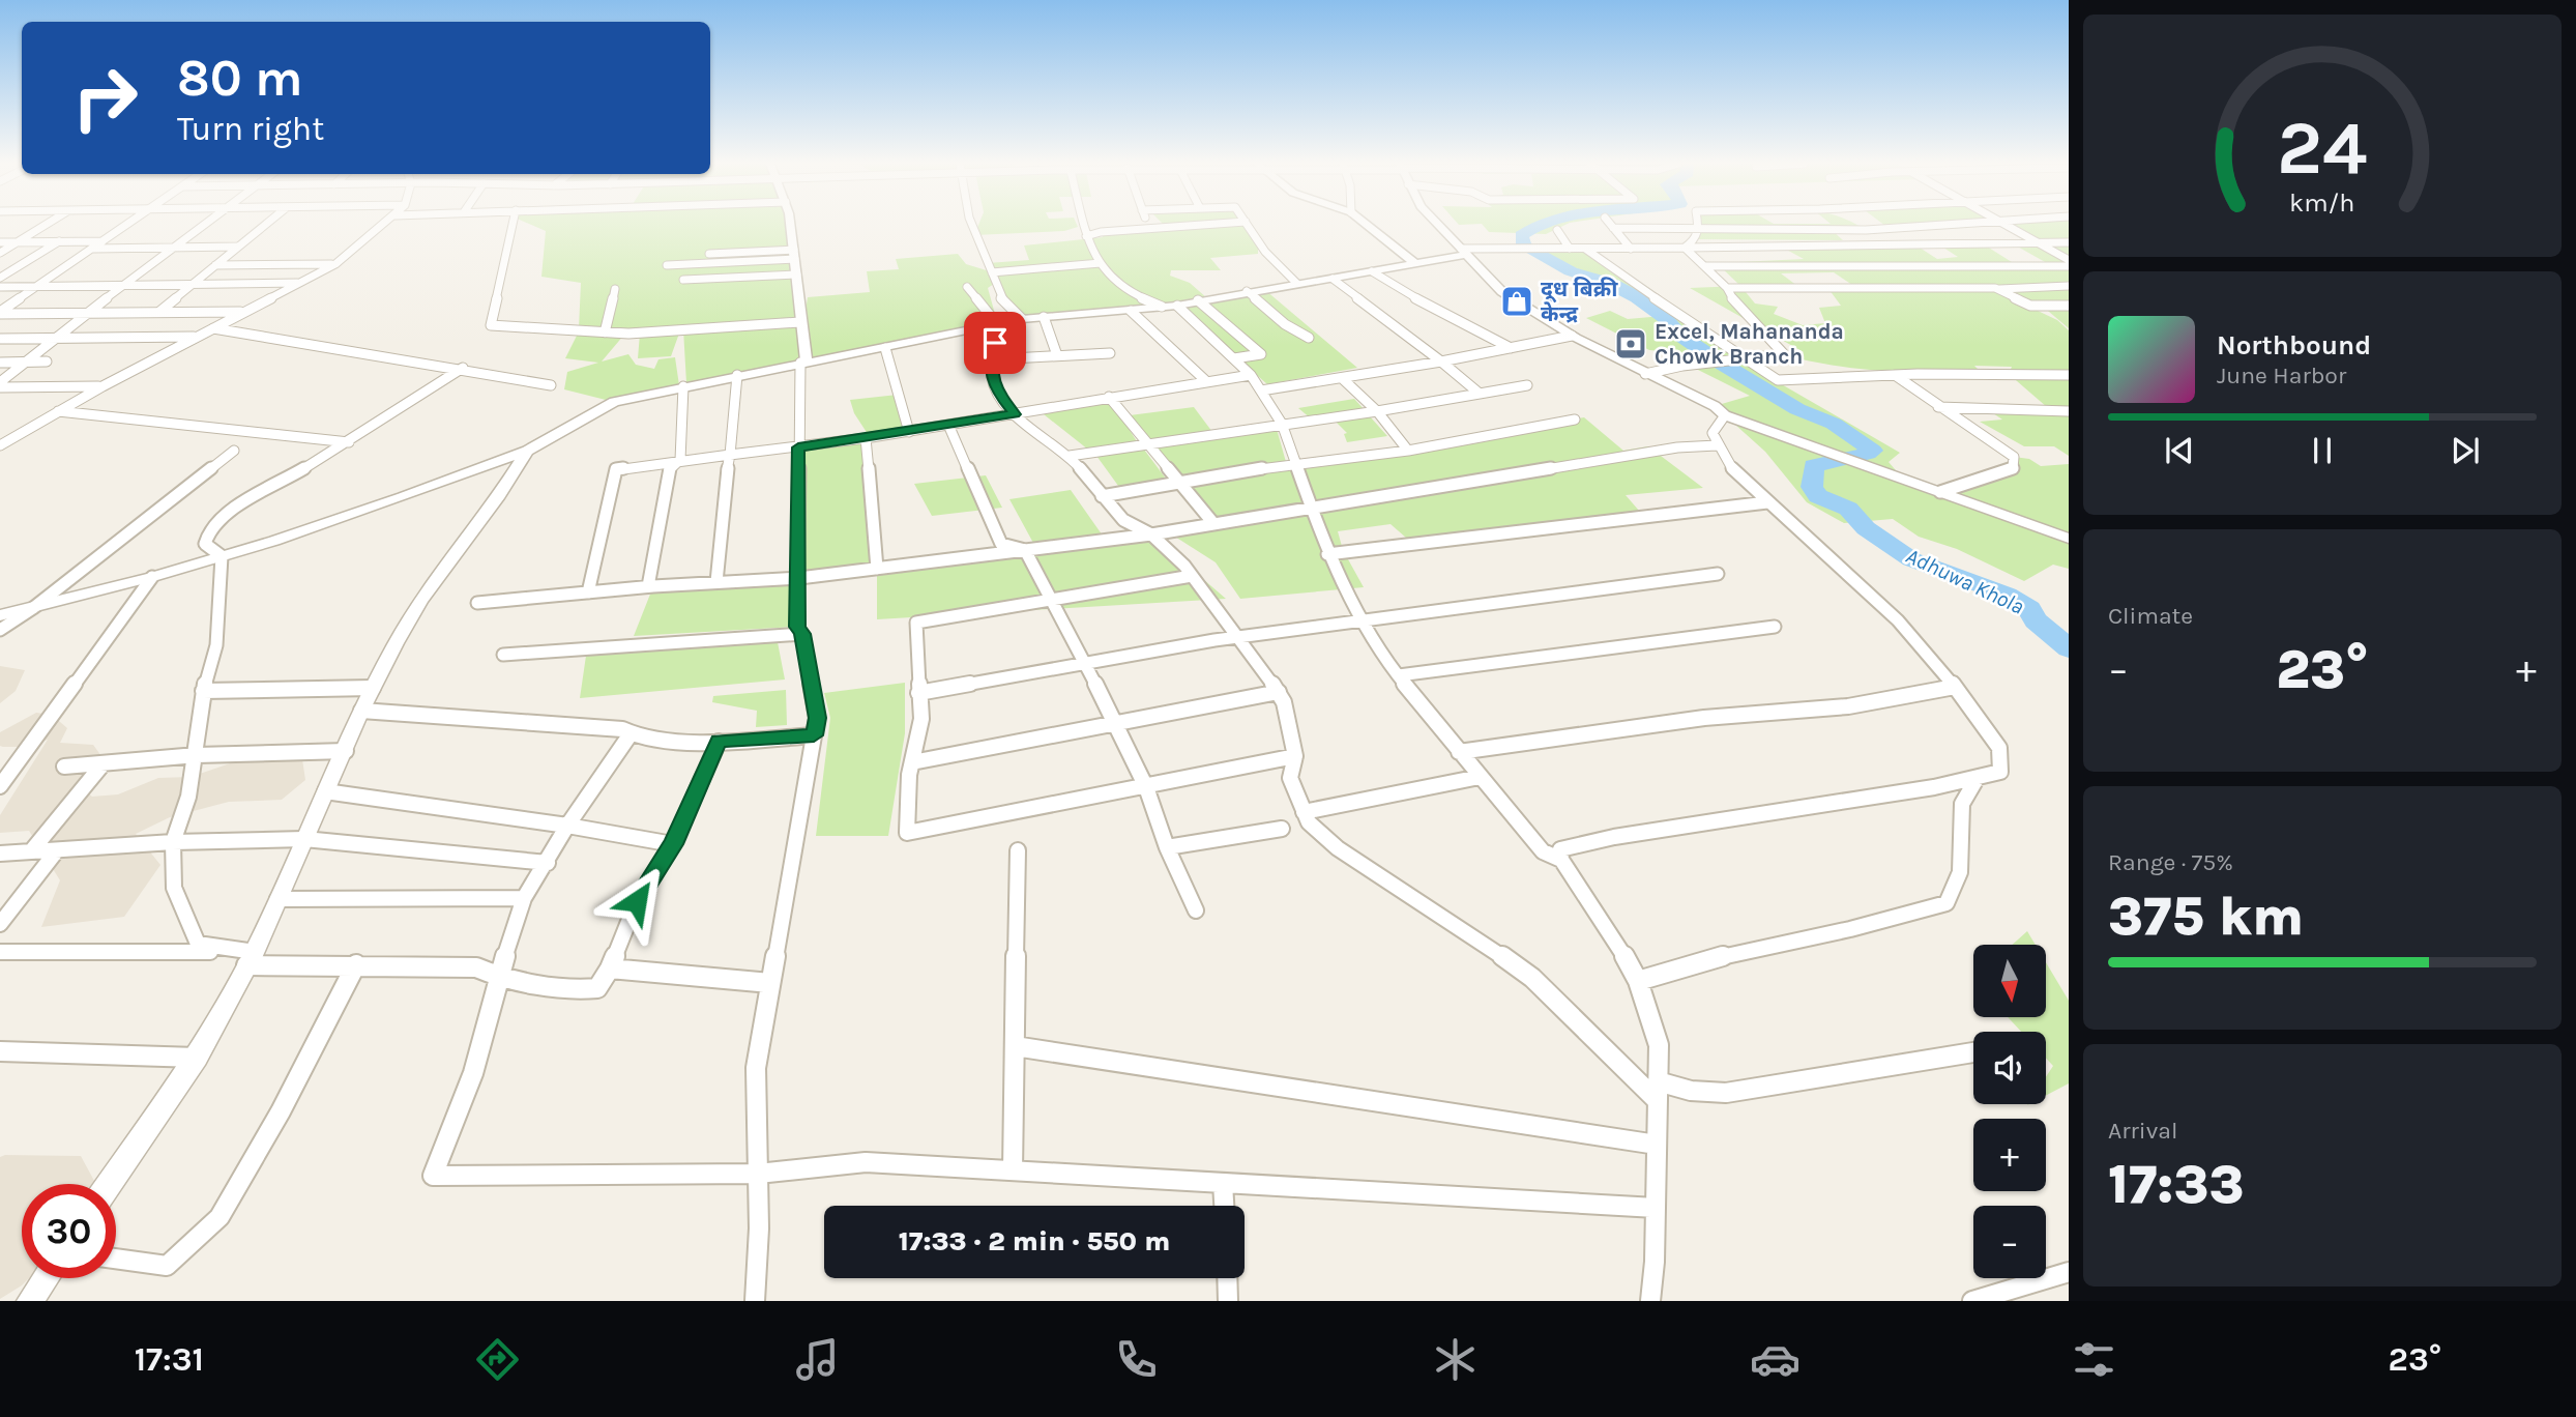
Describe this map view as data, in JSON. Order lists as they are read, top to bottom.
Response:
{
  "water": ["Adhuwa Khola"],
  "places": {
    "shop": ["दूध बिक्री केन्द्र"],
    "bank": ["Excel, Mahananda Chowk Branch"]
  },
  "north": "bottom",
  "page": {
    "turn": ["80 m", "Turn right"],
    "song": ["Northbound", "June Harbor"],
    "tile": [
      "Climate",
      ["Range · 75%", "375 km"],
      ["Arrival", "17:33"]
    ],
    "heat": ["−", "23°", "+"],
    "map_buttons": ["+", "−"],
    "limit": "30",
    "trip": "17:33 · 2 min · 550 m",
    "tabs": ["17:31", "23°"],
    "gauge": ["24", "km/h"]
  }
}
